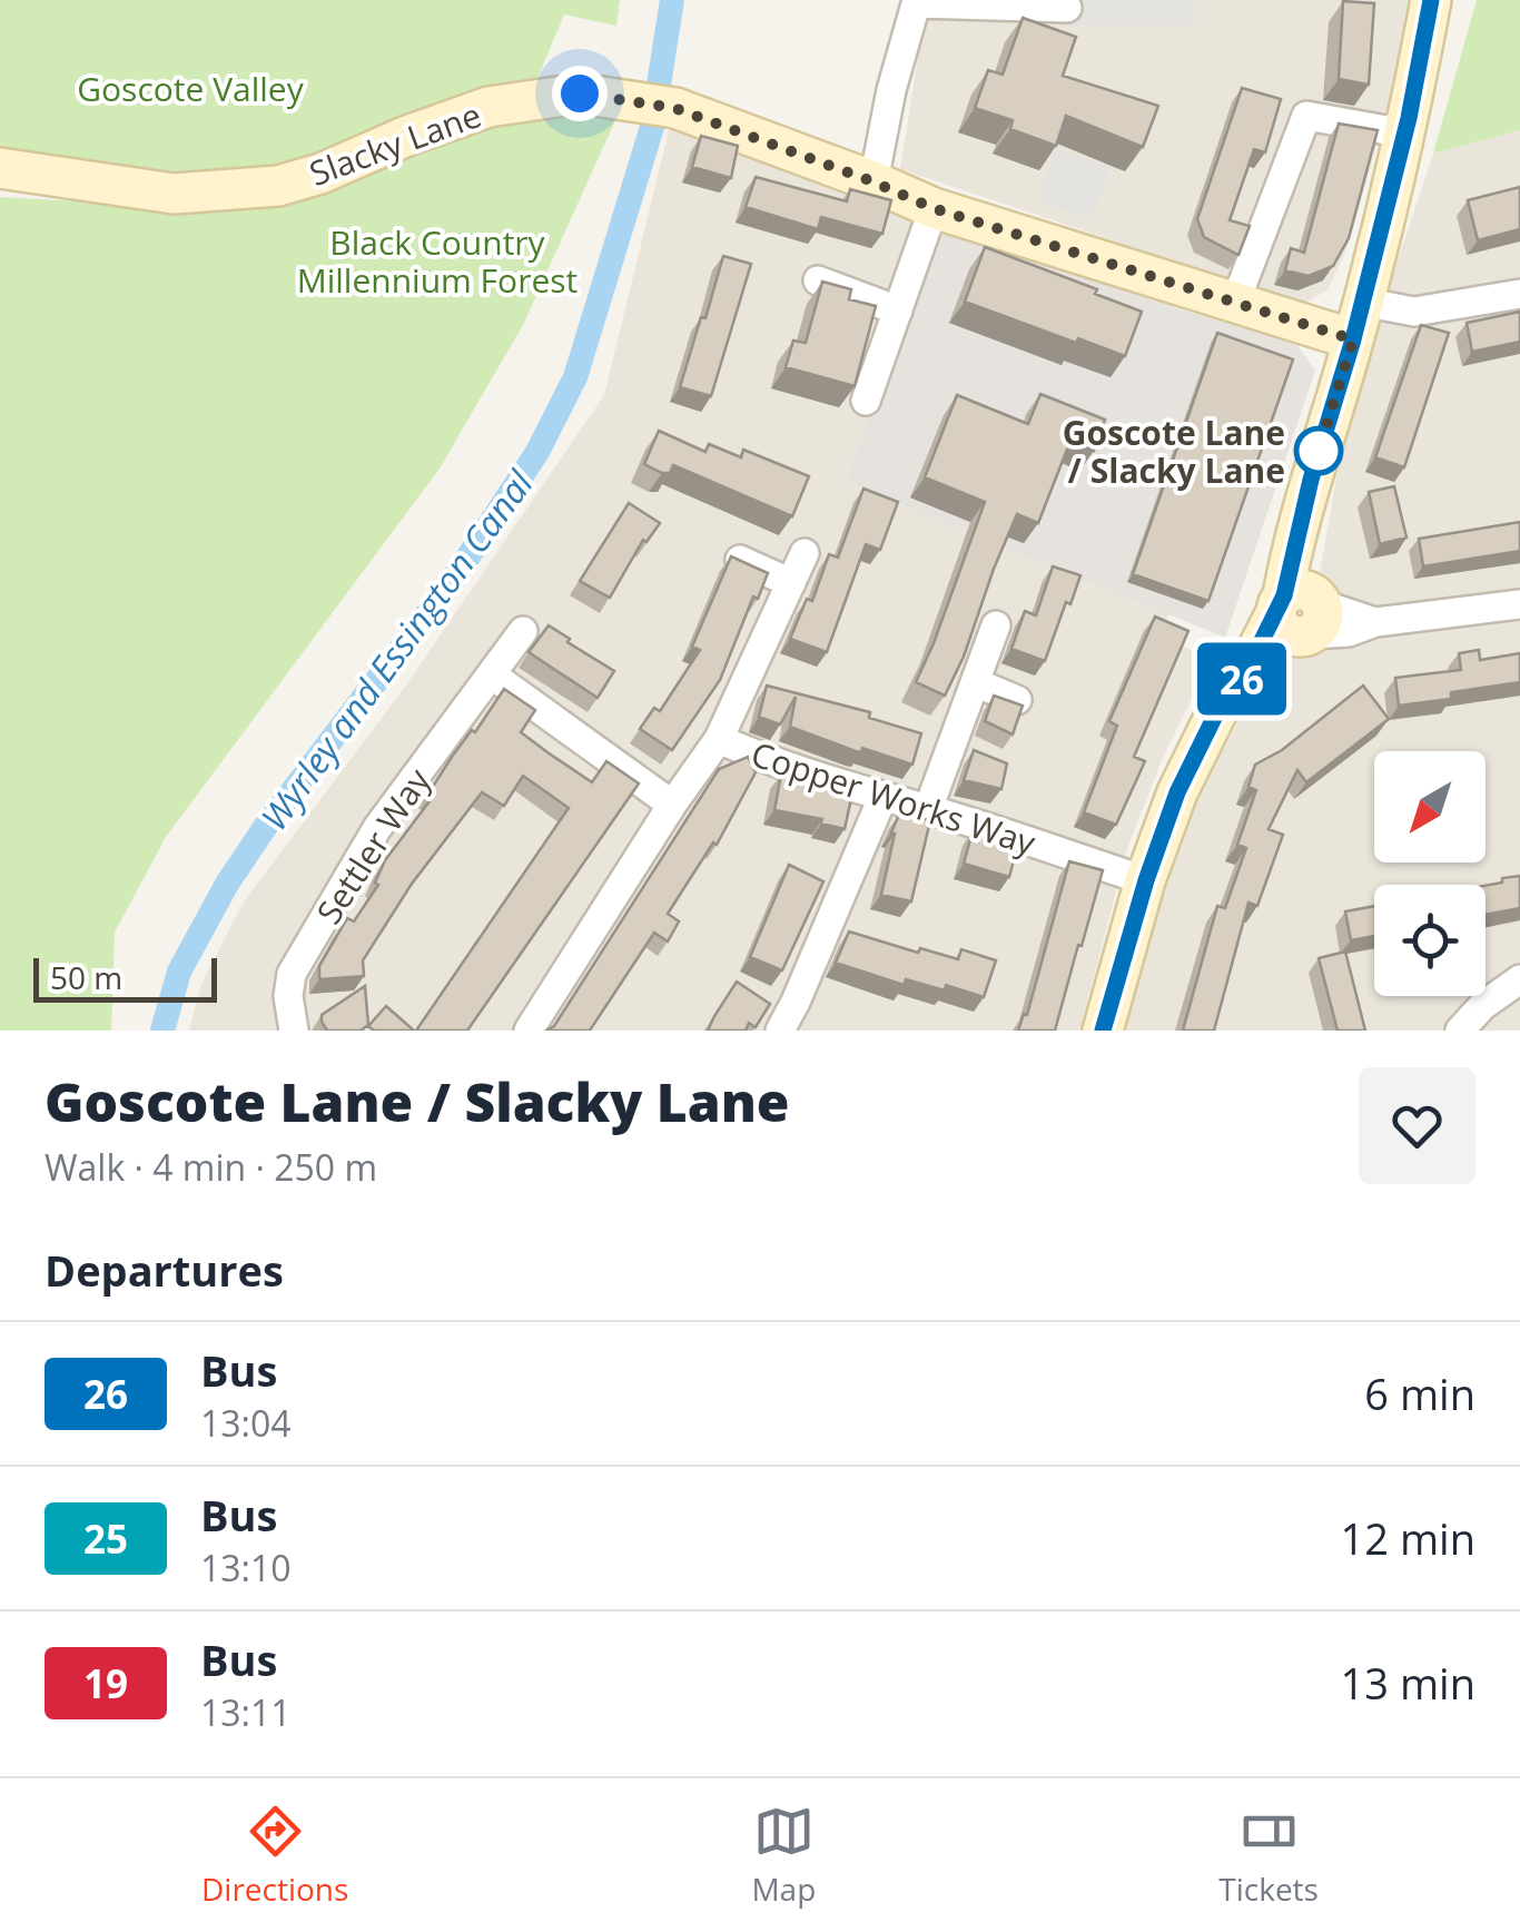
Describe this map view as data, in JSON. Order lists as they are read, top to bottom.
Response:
{
  "streets": {
    "street": ["Slacky Lane", "Copper Works Way", "Settler Way"]
  },
  "water": ["Wyrley and Essington Canal"],
  "parks": ["Goscote Valley", "Black Country Millennium Forest"],
  "places": ["Goscote Lane / Slacky Lane"],
  "lines": ["bus line 26"],
  "scale_bar": "50 m",
  "north": "bottom left",
  "page": {
    "on_map": "26",
    "scale": "50 m",
    "heading": [
      ["Goscote Lane / Slacky Lane", "Walk · 4 min · 250 m"],
      "Departures"
    ],
    "list": [
      {
        "mark": "26",
        "name": "Bus",
        "note": "13:04",
        "value": "6 min"
      },
      {
        "mark": "25",
        "name": "Bus",
        "note": "13:10",
        "value": "12 min"
      },
      {
        "mark": "19",
        "name": "Bus",
        "note": "13:11",
        "value": "13 min"
      }
    ],
    "tabs": ["Directions", "Map", "Tickets"]
  }
}
